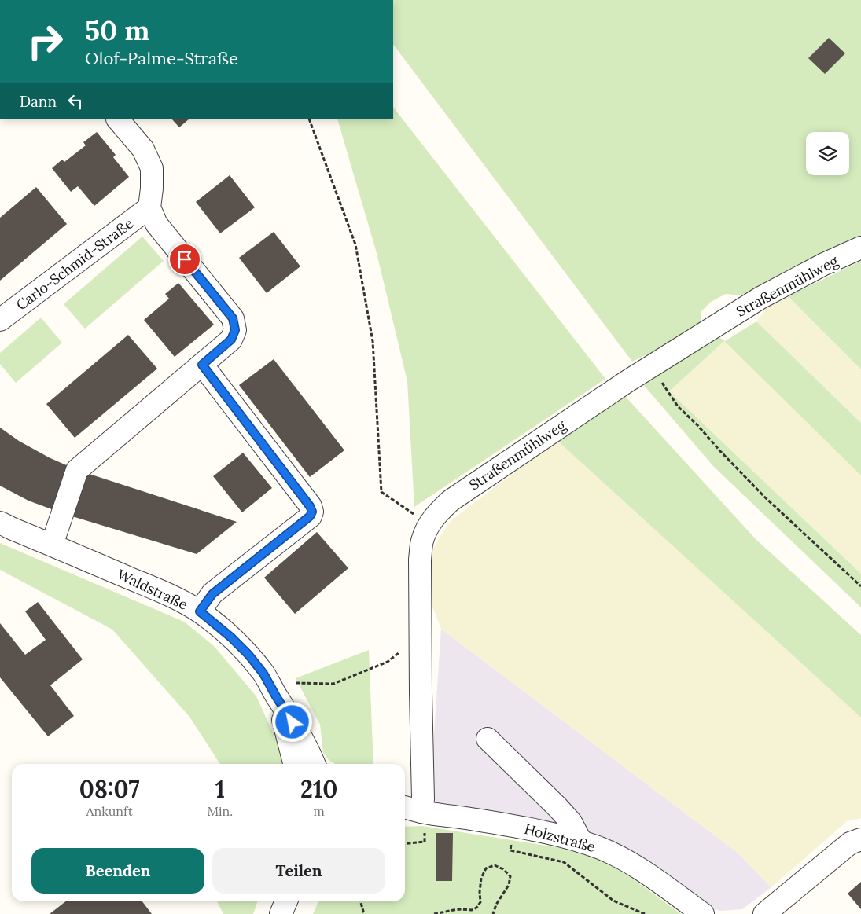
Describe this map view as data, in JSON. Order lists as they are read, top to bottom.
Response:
{
  "streets": {
    "street": [
      "Carlo-Schmid-Straße",
      "Straßenmühlweg",
      "Waldstraße",
      "Holzstraße"
    ]
  },
  "crossings": [
    ["Straßenmühlweg", "Holzstraße"]
  ],
  "page": {
    "turn": ["50 m", "Olof-Palme-Straße"],
    "then": "Dann",
    "eta": [
      "08:07",
      "Ankunft",
      "1",
      "Min.",
      "210",
      "m"
    ],
    "buttons": ["Beenden", "Teilen"]
  }
}
